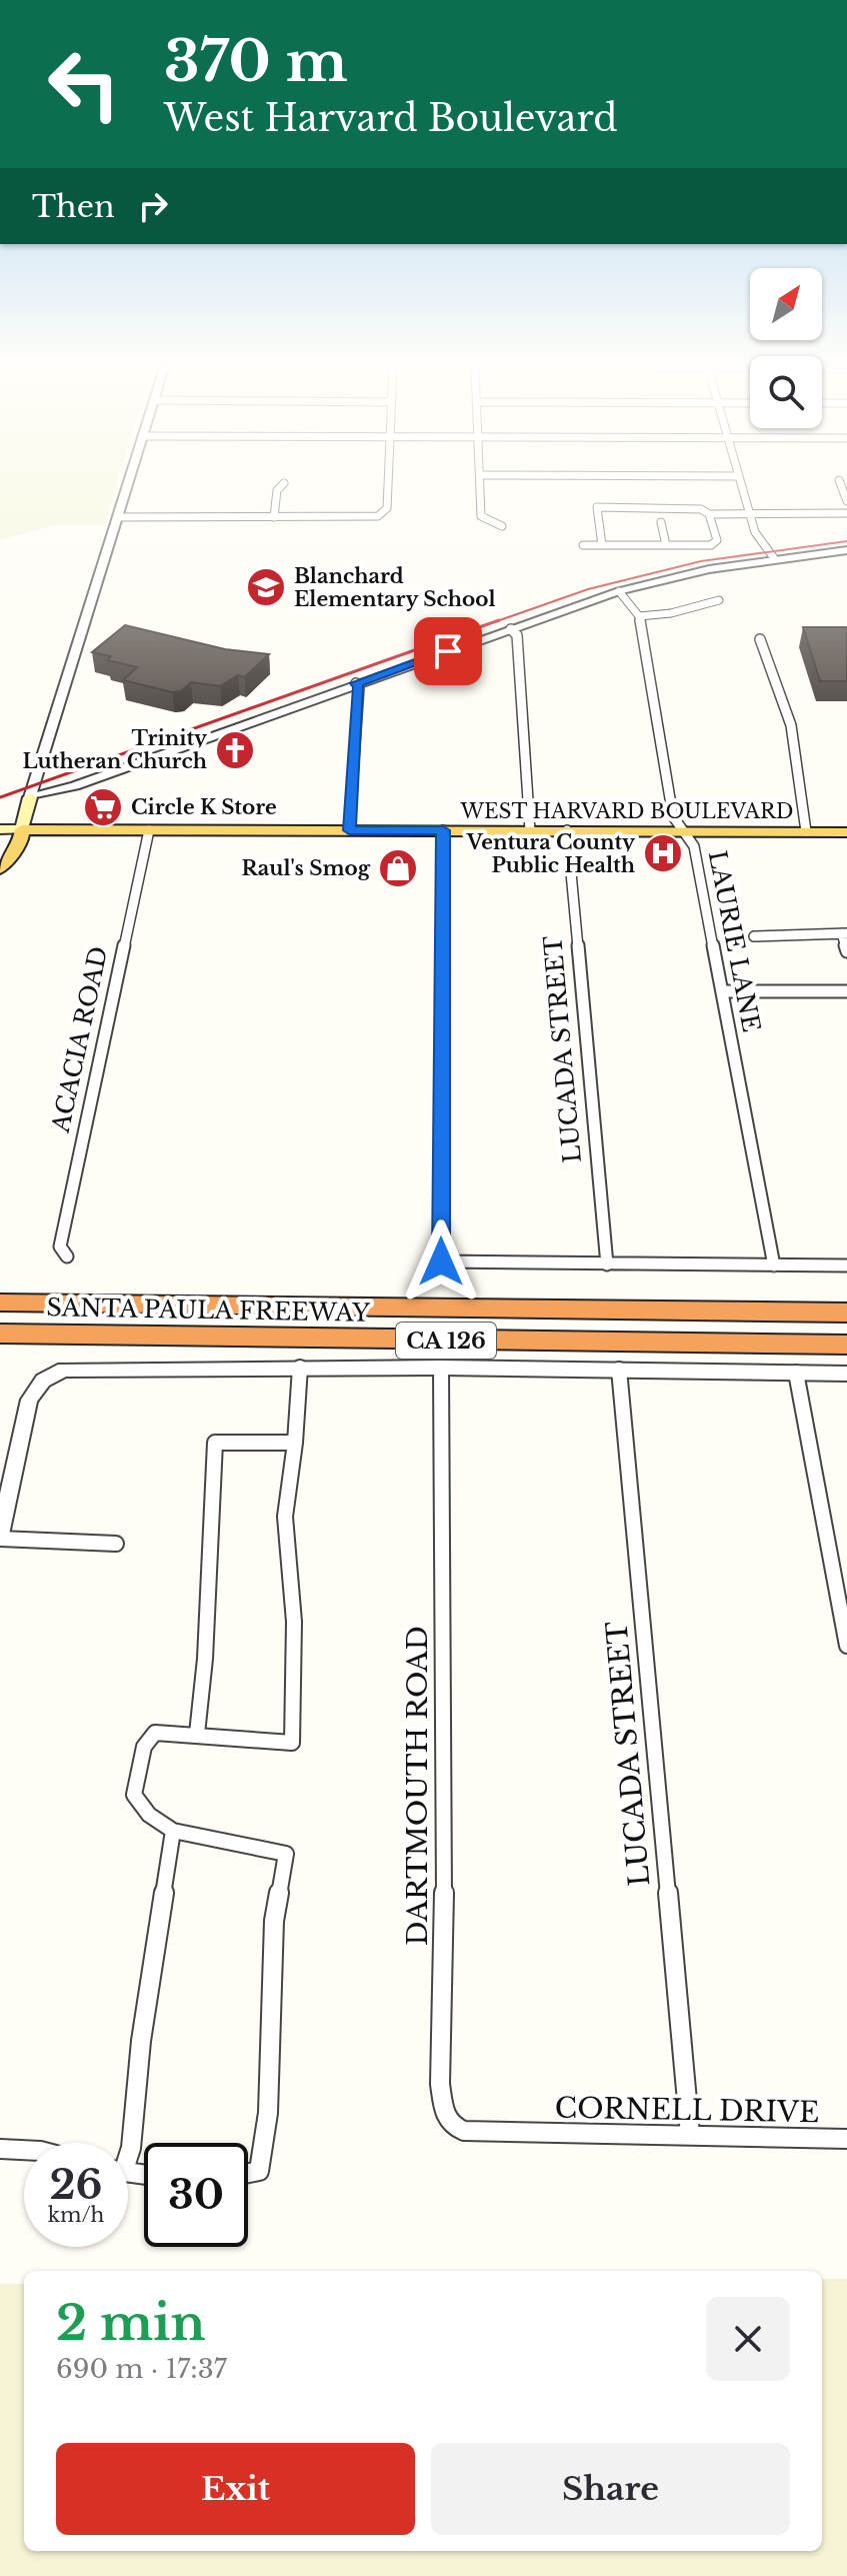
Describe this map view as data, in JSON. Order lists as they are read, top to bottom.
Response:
{
  "streets": {
    "highway": ["SANTA PAULA FREEWAY", "CA 126"],
    "main road": ["WEST HARVARD BOULEVARD"],
    "street": [
      "LAURIE LANE",
      "ACACIA ROAD",
      "LUCADA STREET",
      "DARTMOUTH ROAD",
      "CORNELL DRIVE"
    ]
  },
  "crossings": [
    ["WEST HARVARD BOULEVARD", "LAURIE LANE"],
    ["WEST HARVARD BOULEVARD", "ACACIA ROAD"],
    ["WEST HARVARD BOULEVARD", "LUCADA STREET"],
    ["LUCADA STREET", "CORNELL DRIVE"],
    ["DARTMOUTH ROAD", "CORNELL DRIVE"]
  ],
  "places": {
    "school or university": ["Blanchard Elementary School"],
    "church": ["Trinity Lutheran Church"],
    "supermarket": ["Circle K Store"],
    "hospital": ["Ventura County Public Health"],
    "shop": ["Raul's Smog"]
  },
  "north": "top right",
  "page": {
    "turn": ["370 m", "West Harvard Boulevard"],
    "then": "Then",
    "speed": "26 km/h",
    "limit": "30",
    "heading": ["2 min", "690 m · 17:37"],
    "buttons": ["Exit", "Share"]
  }
}
